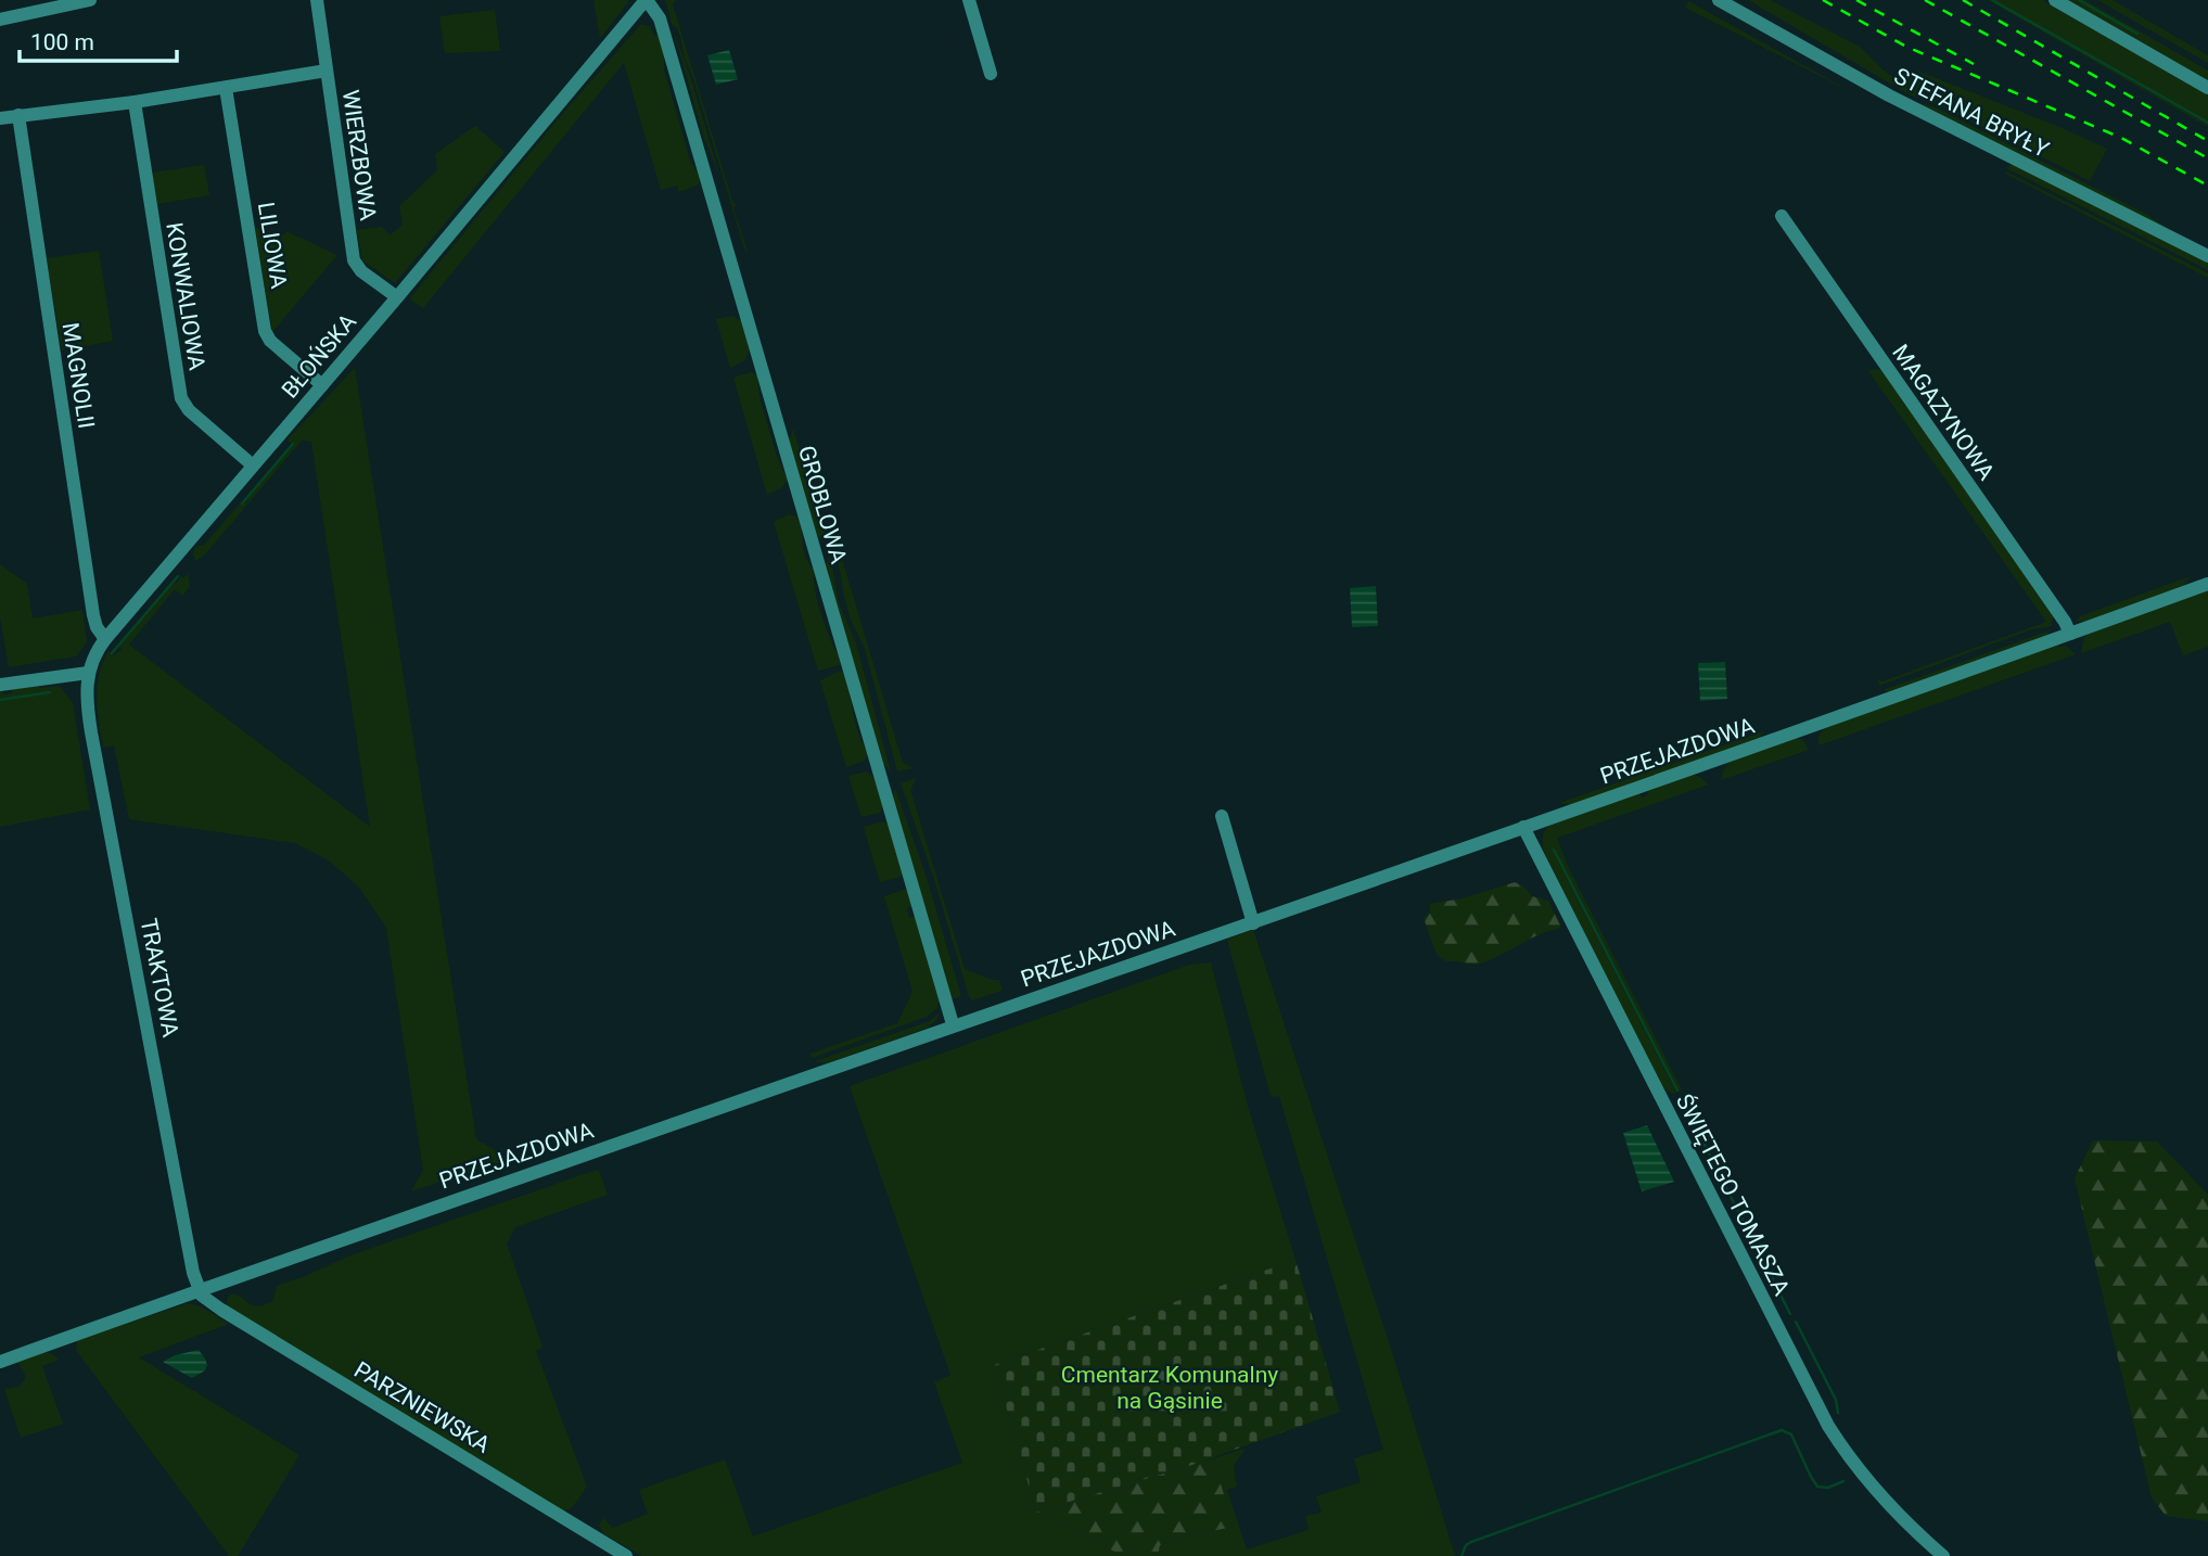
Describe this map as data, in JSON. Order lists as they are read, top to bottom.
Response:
{
  "streets": {
    "street": [
      "STEFANA BRYŁY",
      "WIERZBOWA",
      "LILIOWA",
      "KONWALIOWA",
      "BŁOŃSKA",
      "MAGNOLII",
      "MAGAZYNOWA",
      "GROBLOWA",
      "PRZEJAZDOWA",
      "TRAKTOWA",
      "ŚWIĘTEGO TOMASZA",
      "PARZNIEWSKA"
    ]
  },
  "crossings": [
    ["WIERZBOWA", "BŁOŃSKA"],
    ["LILIOWA", "BŁOŃSKA"],
    ["KONWALIOWA", "BŁOŃSKA"],
    ["BŁOŃSKA", "MAGNOLII"],
    ["BŁOŃSKA", "GROBLOWA"],
    ["BŁOŃSKA", "TRAKTOWA"],
    ["MAGAZYNOWA", "PRZEJAZDOWA"],
    ["GROBLOWA", "PRZEJAZDOWA"],
    ["PRZEJAZDOWA", "TRAKTOWA"],
    ["PRZEJAZDOWA", "ŚWIĘTEGO TOMASZA"],
    ["PRZEJAZDOWA", "PARZNIEWSKA"],
    ["TRAKTOWA", "PARZNIEWSKA"]
  ],
  "parks": ["Cmentarz Komunalny na Gąsinie"],
  "scale_bar": "100 m"
}
